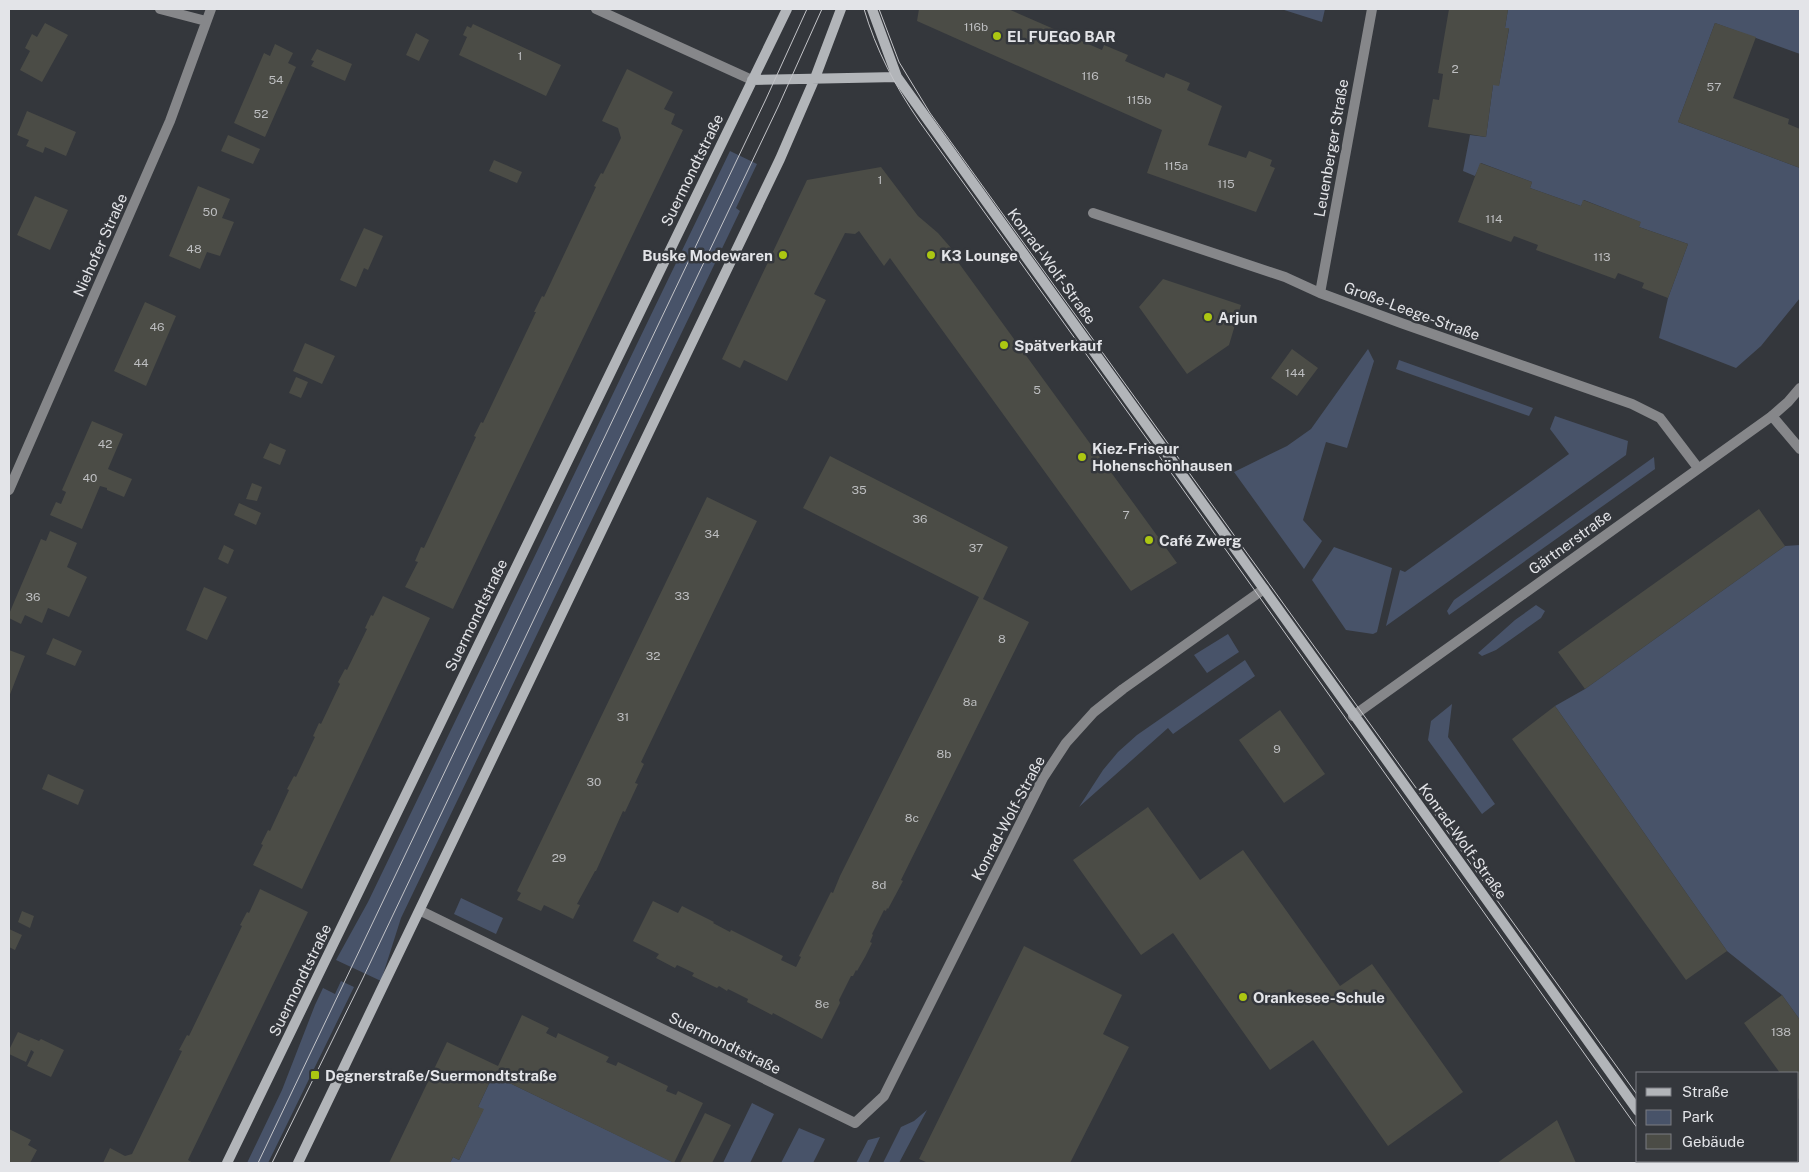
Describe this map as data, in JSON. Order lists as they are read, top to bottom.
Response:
{
  "streets": {
    "main road": ["Suermondtstraße", "Konrad-Wolf-Straße"],
    "street": [
      "Leuenberger Straße",
      "Niehofer Straße",
      "Große-Leege-Straße",
      "Gärtnerstraße"
    ]
  },
  "crossings": [
    ["Leuenberger Straße", "Große-Leege-Straße"],
    ["Suermondtstraße", "Konrad-Wolf-Straße"],
    ["Konrad-Wolf-Straße", "Gärtnerstraße"],
    ["Große-Leege-Straße", "Gärtnerstraße"]
  ],
  "places": {
    "other": [
      "EL FUEGO BAR",
      "Buske Modewaren",
      "K3 Lounge",
      "Arjun",
      "Spätverkauf",
      "Kiez-Friseur Hohenschönhausen",
      "Café Zwerg",
      "Orankesee-Schule"
    ],
    "transit": ["Degnerstraße/Suermondtstraße"]
  },
  "house_numbers": [
    "116b",
    "1",
    "2",
    "116",
    "54",
    "57",
    "115b",
    "52",
    "115a",
    "1",
    "115",
    "50",
    "114",
    "48",
    "113",
    "46",
    "44",
    "144",
    "5",
    "42",
    "40",
    "35",
    "7",
    "36",
    "34",
    "37",
    "33",
    "36",
    "8",
    "32",
    "8a",
    "31",
    "9",
    "8b",
    "30",
    "8c",
    "29",
    "8d",
    "8e",
    "138"
  ],
  "legend": ["Straße", "Park", "Gebäude"]
}
